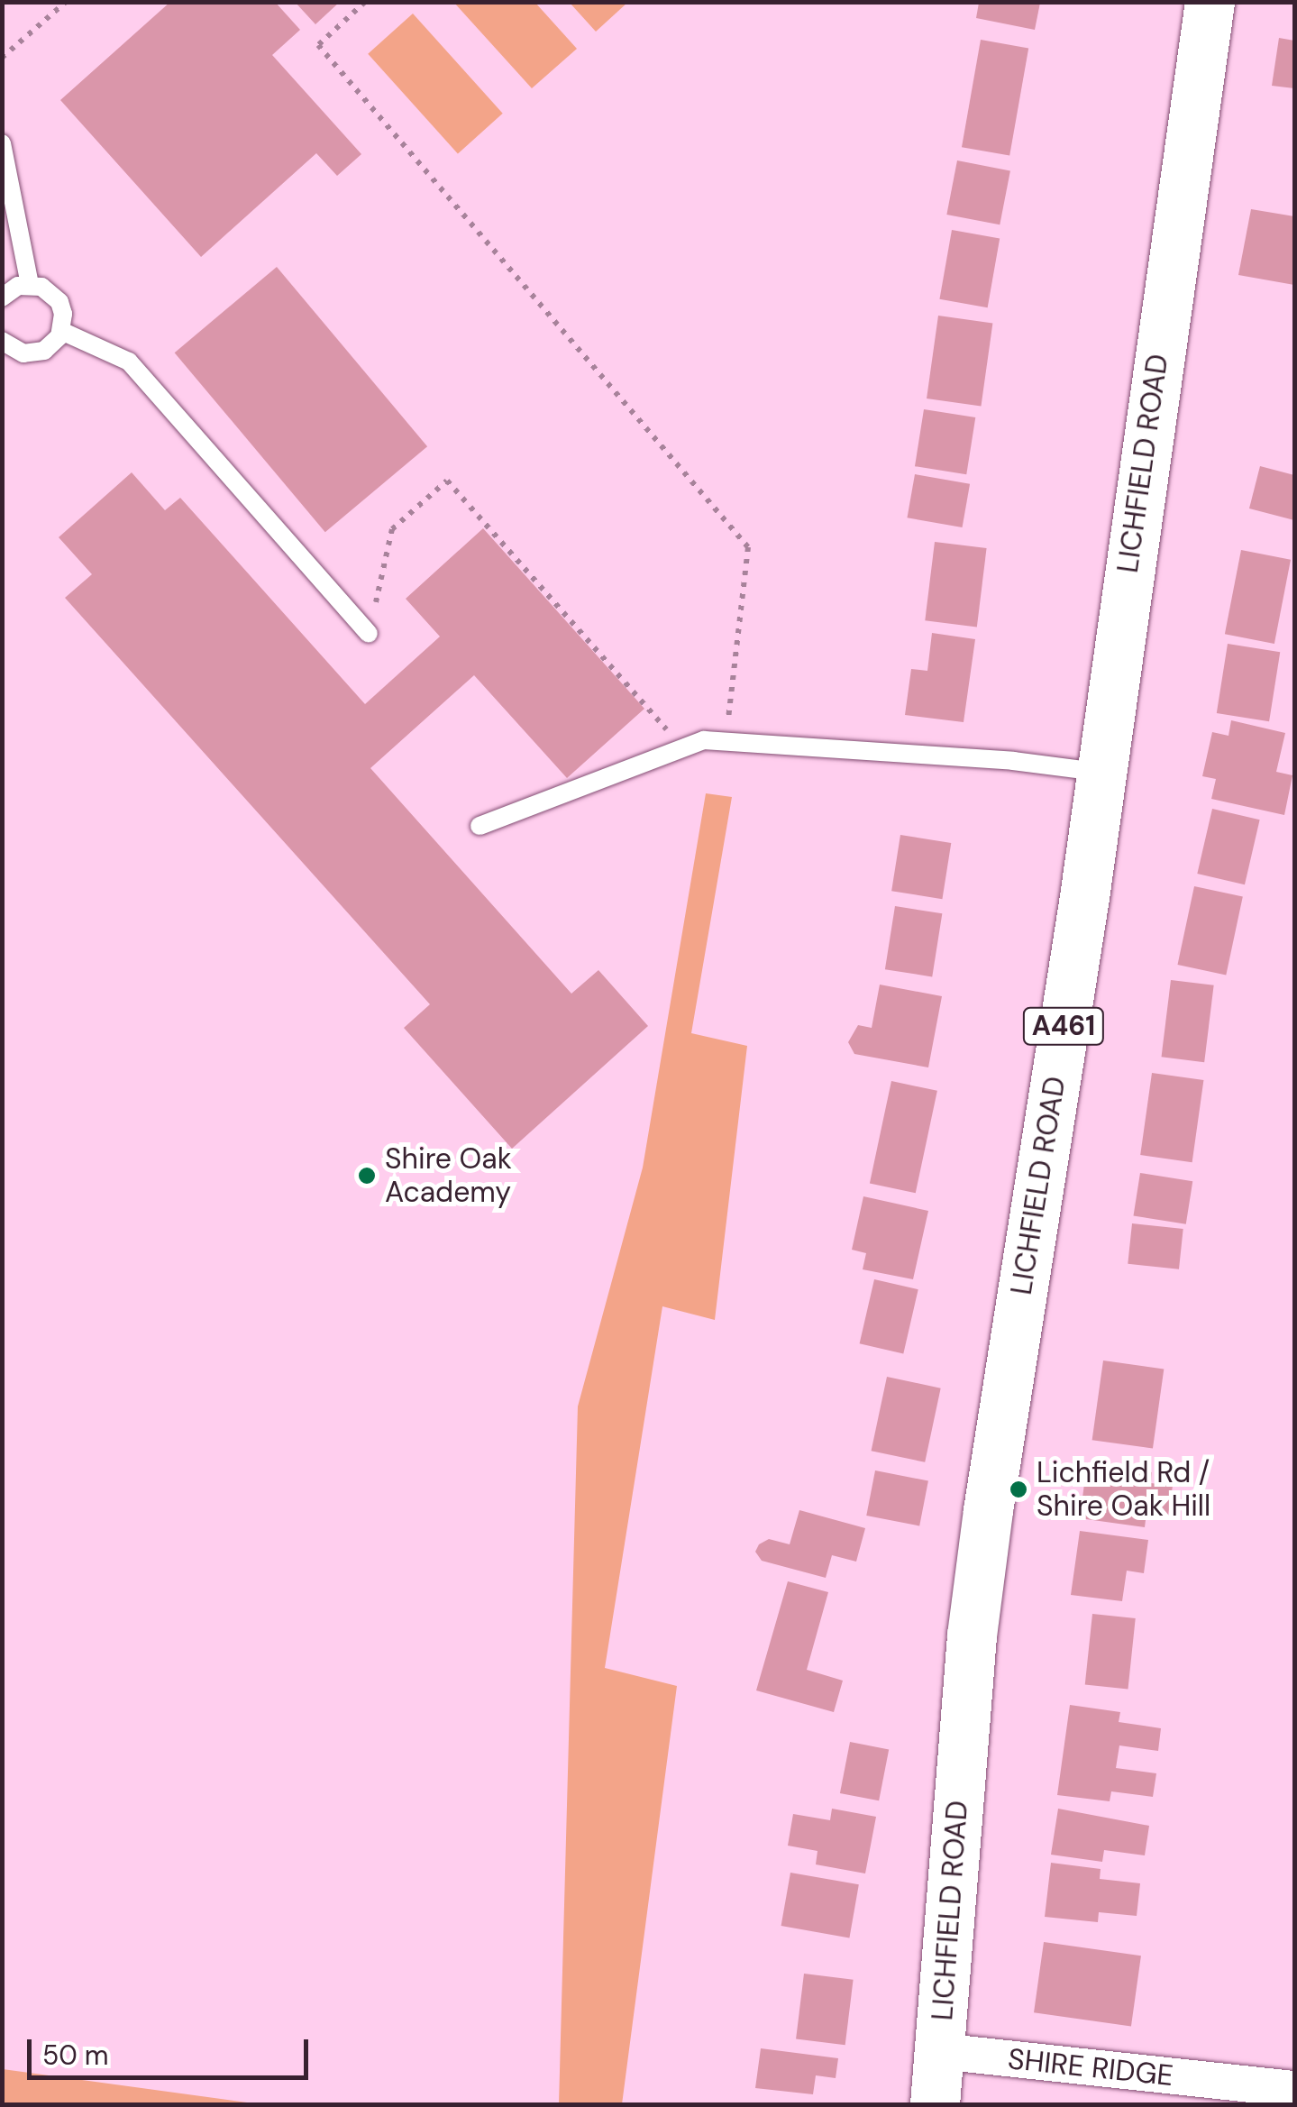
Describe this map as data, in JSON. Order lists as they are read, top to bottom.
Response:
{
  "streets": {
    "highway": ["LICHFIELD ROAD", "A461"],
    "street": ["SHIRE RIDGE"]
  },
  "crossings": [
    ["LICHFIELD ROAD", "SHIRE RIDGE"]
  ],
  "places": ["Shire Oak Academy", "Lichfield Rd / Shire Oak Hill"],
  "scale_bar": "50 m"
}
